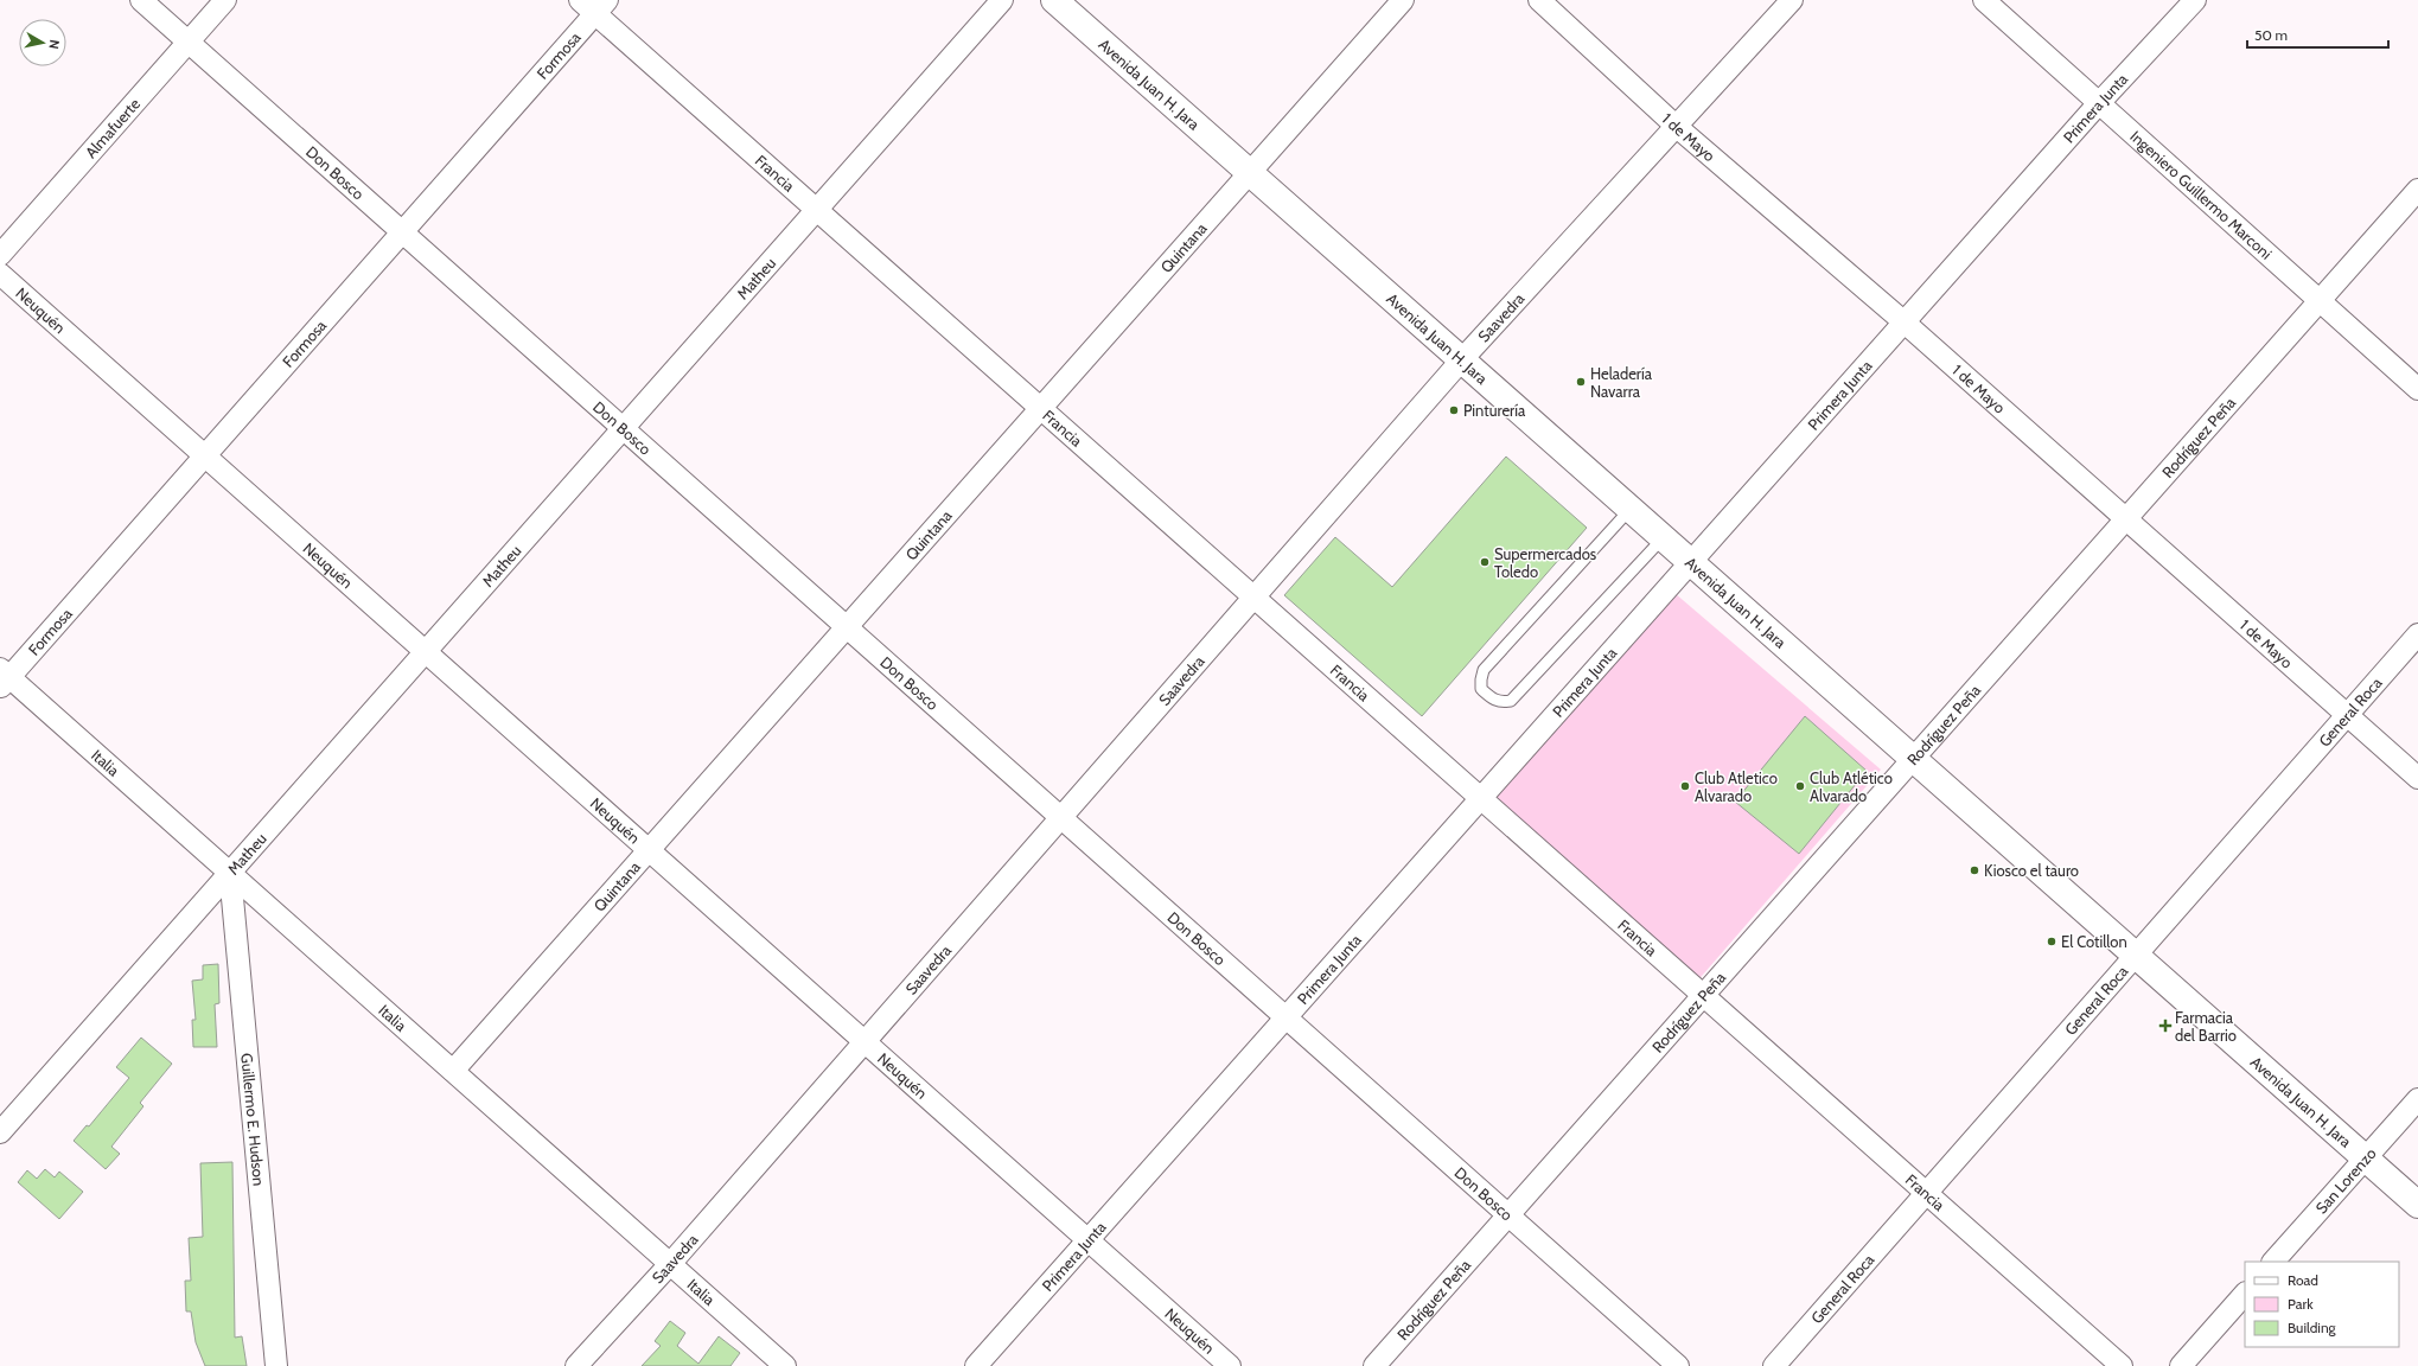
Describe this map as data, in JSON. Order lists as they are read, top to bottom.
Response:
{
  "streets": {
    "main road": ["Avenida Juan H. Jara"],
    "street": [
      "Formosa",
      "Primera Junta",
      "Almafuerte",
      "1 de Mayo",
      "Don Bosco",
      "Francia",
      "Ingeniero Guillermo Marconi",
      "Quintana",
      "Matheu",
      "Neuquén",
      "Saavedra",
      "Rodríguez Peña",
      "General Roca",
      "Italia",
      "Guillermo E. Hudson",
      "San Lorenzo"
    ]
  },
  "crossings": [
    ["Formosa", "Don Bosco"],
    ["Formosa", "Francia"],
    ["Formosa", "Neuquén"],
    ["Formosa", "Italia"],
    ["Avenida Juan H. Jara", "Primera Junta"],
    ["Avenida Juan H. Jara", "Quintana"],
    ["Avenida Juan H. Jara", "Saavedra"],
    ["Avenida Juan H. Jara", "Rodríguez Peña"],
    ["Avenida Juan H. Jara", "General Roca"],
    ["Avenida Juan H. Jara", "San Lorenzo"],
    ["Primera Junta", "1 de Mayo"],
    ["Primera Junta", "Don Bosco"],
    ["Primera Junta", "Francia"],
    ["Primera Junta", "Ingeniero Guillermo Marconi"],
    ["Primera Junta", "Neuquén"],
    ["Almafuerte", "Don Bosco"],
    ["1 de Mayo", "Saavedra"],
    ["1 de Mayo", "Rodríguez Peña"],
    ["1 de Mayo", "General Roca"],
    ["Don Bosco", "Quintana"],
    ["Don Bosco", "Matheu"],
    ["Don Bosco", "Saavedra"],
    ["Don Bosco", "Rodríguez Peña"],
    ["Francia", "Quintana"],
    ["Francia", "Matheu"],
    ["Francia", "Saavedra"],
    ["Francia", "Rodríguez Peña"],
    ["Francia", "General Roca"],
    ["Ingeniero Guillermo Marconi", "Rodríguez Peña"],
    ["Quintana", "Neuquén"],
    ["Quintana", "Italia"],
    ["Matheu", "Neuquén"],
    ["Matheu", "Italia"],
    ["Matheu", "Guillermo E. Hudson"],
    ["Neuquén", "Saavedra"],
    ["Saavedra", "Italia"],
    ["Italia", "Guillermo E. Hudson"]
  ],
  "places": {
    "other": [
      "Heladería Navarra",
      "Pinturería",
      "Supermercados Toledo",
      "Club Atletico Alvarado",
      "Club Atlético Alvarado",
      "Kiosco el tauro",
      "El Cotillon"
    ],
    "health": ["Farmacia del Barrio"]
  },
  "legend": ["Road", "Park", "Building"],
  "scale_bar": "50 m",
  "north": "right"
}
